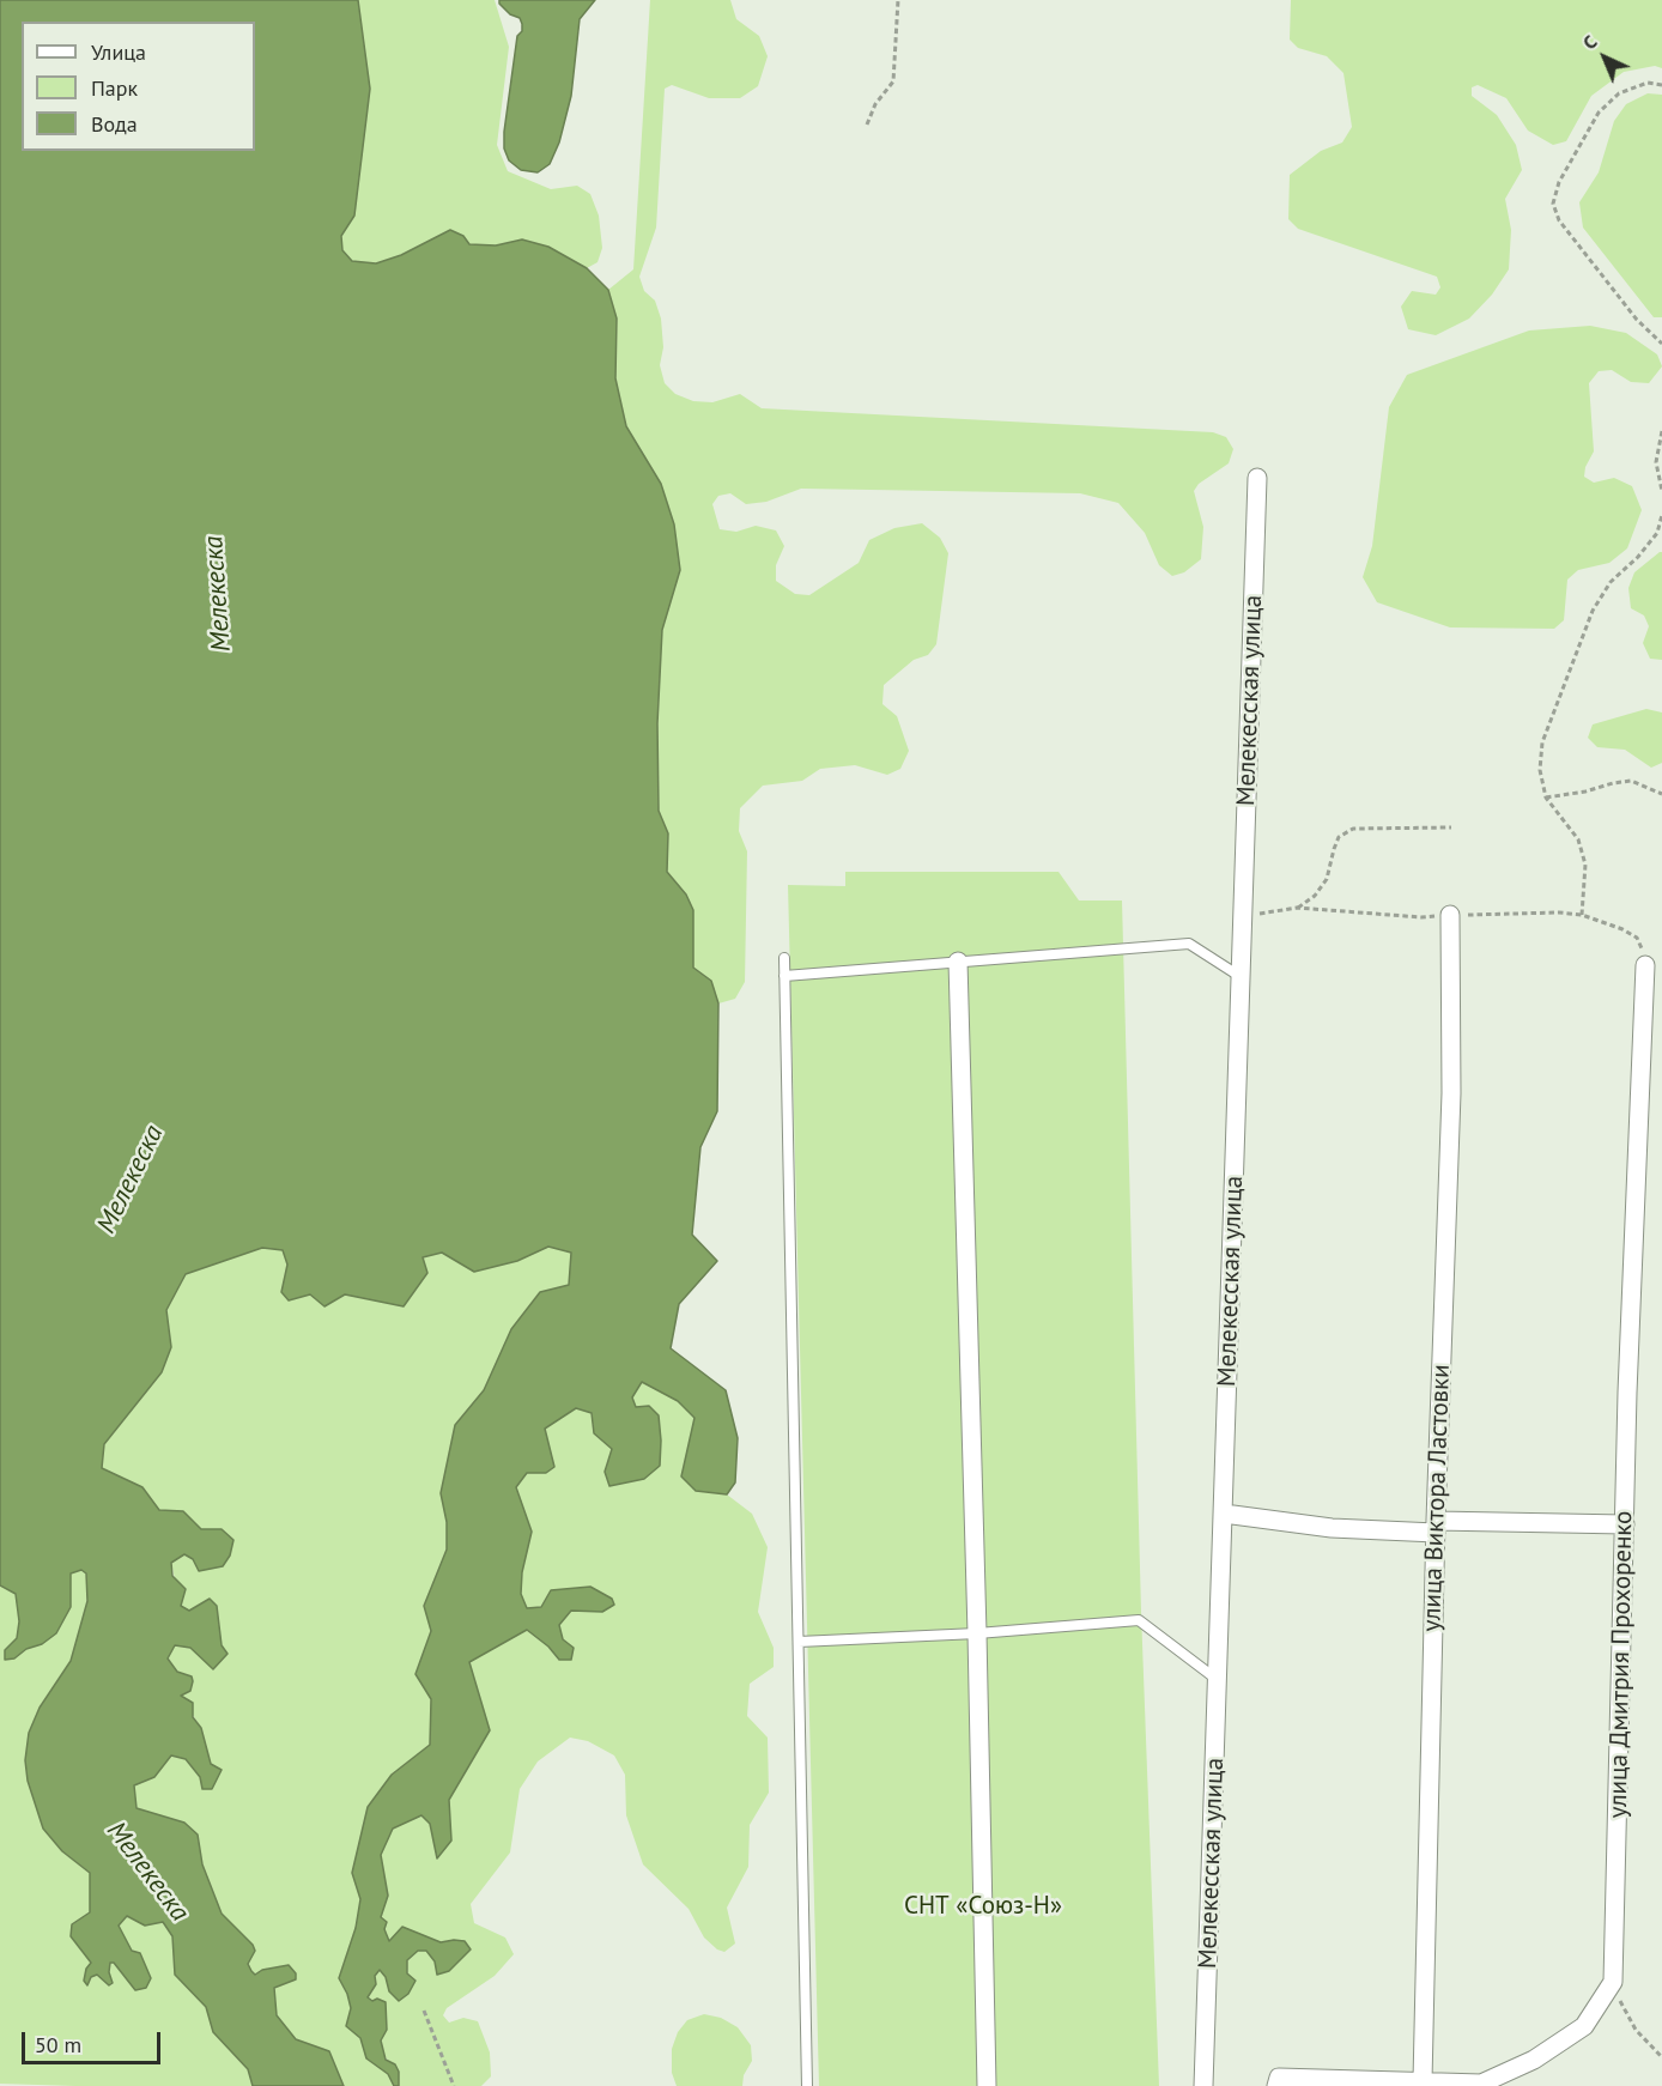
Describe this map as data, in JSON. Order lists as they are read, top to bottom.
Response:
{
  "streets": {
    "street": ["Мелекесская улица", "улица Виктора Ластовки", "улица Дмитрия Прохоренко"]
  },
  "water": ["Мелекеска"],
  "parks": ["СНТ «Союз-Н»"],
  "legend": ["Улица", "Парк", "Вода"],
  "scale_bar": "50 m",
  "north": "top left"
}
